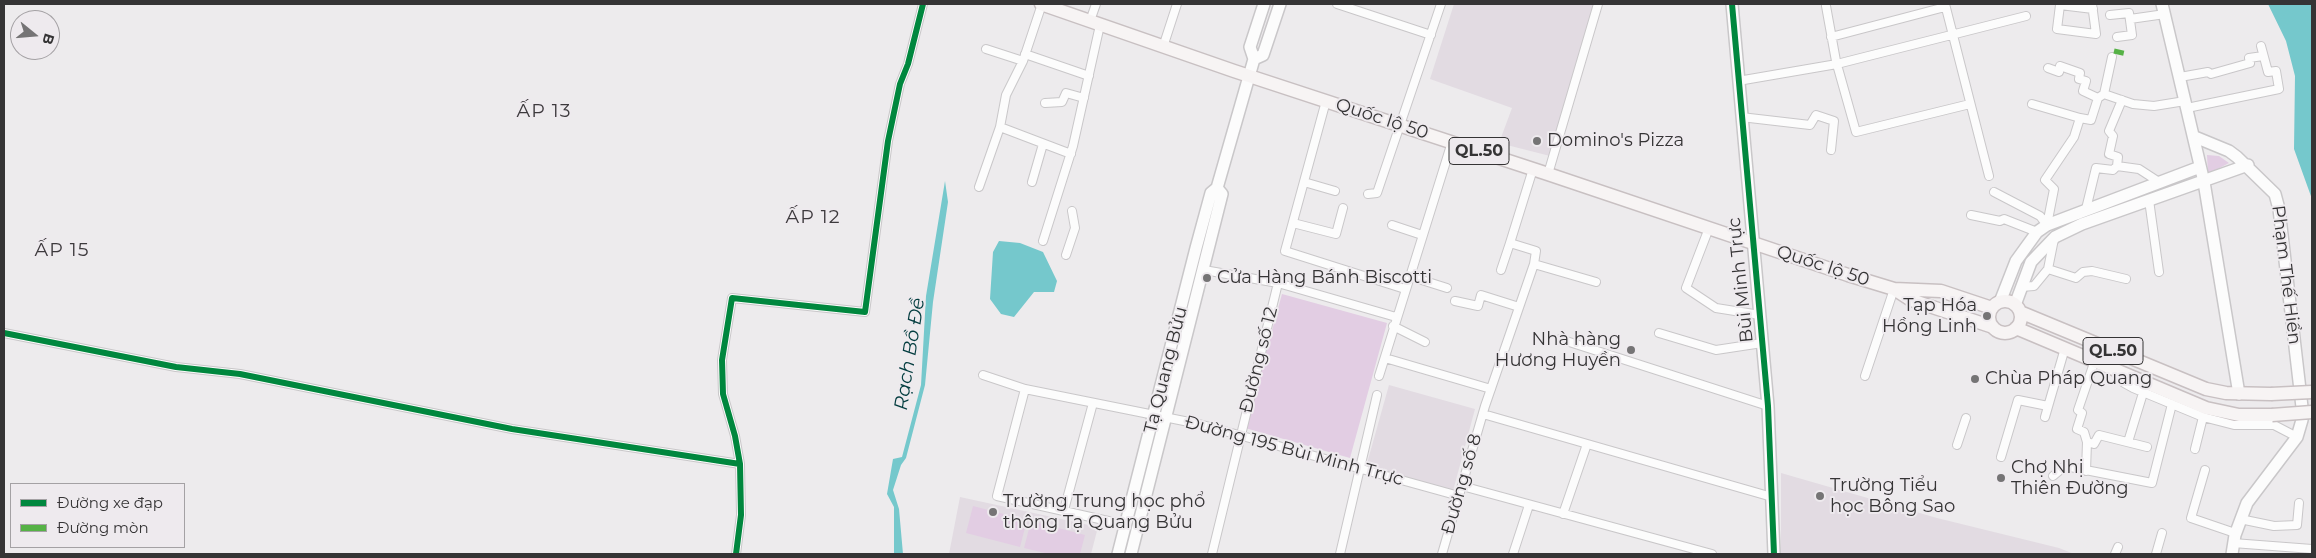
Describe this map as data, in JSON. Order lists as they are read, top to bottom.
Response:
{
  "streets": {
    "main road": [
      "Quốc lộ 50",
      "QL.50",
      "Phạm Thế Hiển",
      "Bùi Minh Trực",
      "Tạ Quang Bửu"
    ],
    "street": ["Đường số 12", "Đường 195 Bùi Minh Trực", "Đường số 8"]
  },
  "crossings": [
    ["Quốc lộ 50", "QL.50"],
    ["Quốc lộ 50", "Bùi Minh Trực"],
    ["Quốc lộ 50", "Tạ Quang Bửu"],
    ["Đường số 12", "Đường 195 Bùi Minh Trực"],
    ["Tạ Quang Bửu", "Đường 195 Bùi Minh Trực"],
    ["Đường 195 Bùi Minh Trực", "Đường số 8"]
  ],
  "districts": ["ẤP 13", "ẤP 12", "ẤP 15"],
  "water": ["Rạch Bồ Đề"],
  "places": [
    "Domino's Pizza",
    "Cửa Hàng Bánh Biscotti",
    "Tạp Hóa Hồng Linh",
    "Nhà hàng Hương Huyền",
    "Chùa Pháp Quang",
    "Chợ Nhị Thiên Đường",
    "Trường Tiểu học Bông Sao",
    "Trường Trung học phổ thông Tạ Quang Bửu"
  ],
  "legend": ["Đường xe đạp", "Đường mòn"],
  "north": "right"
}
